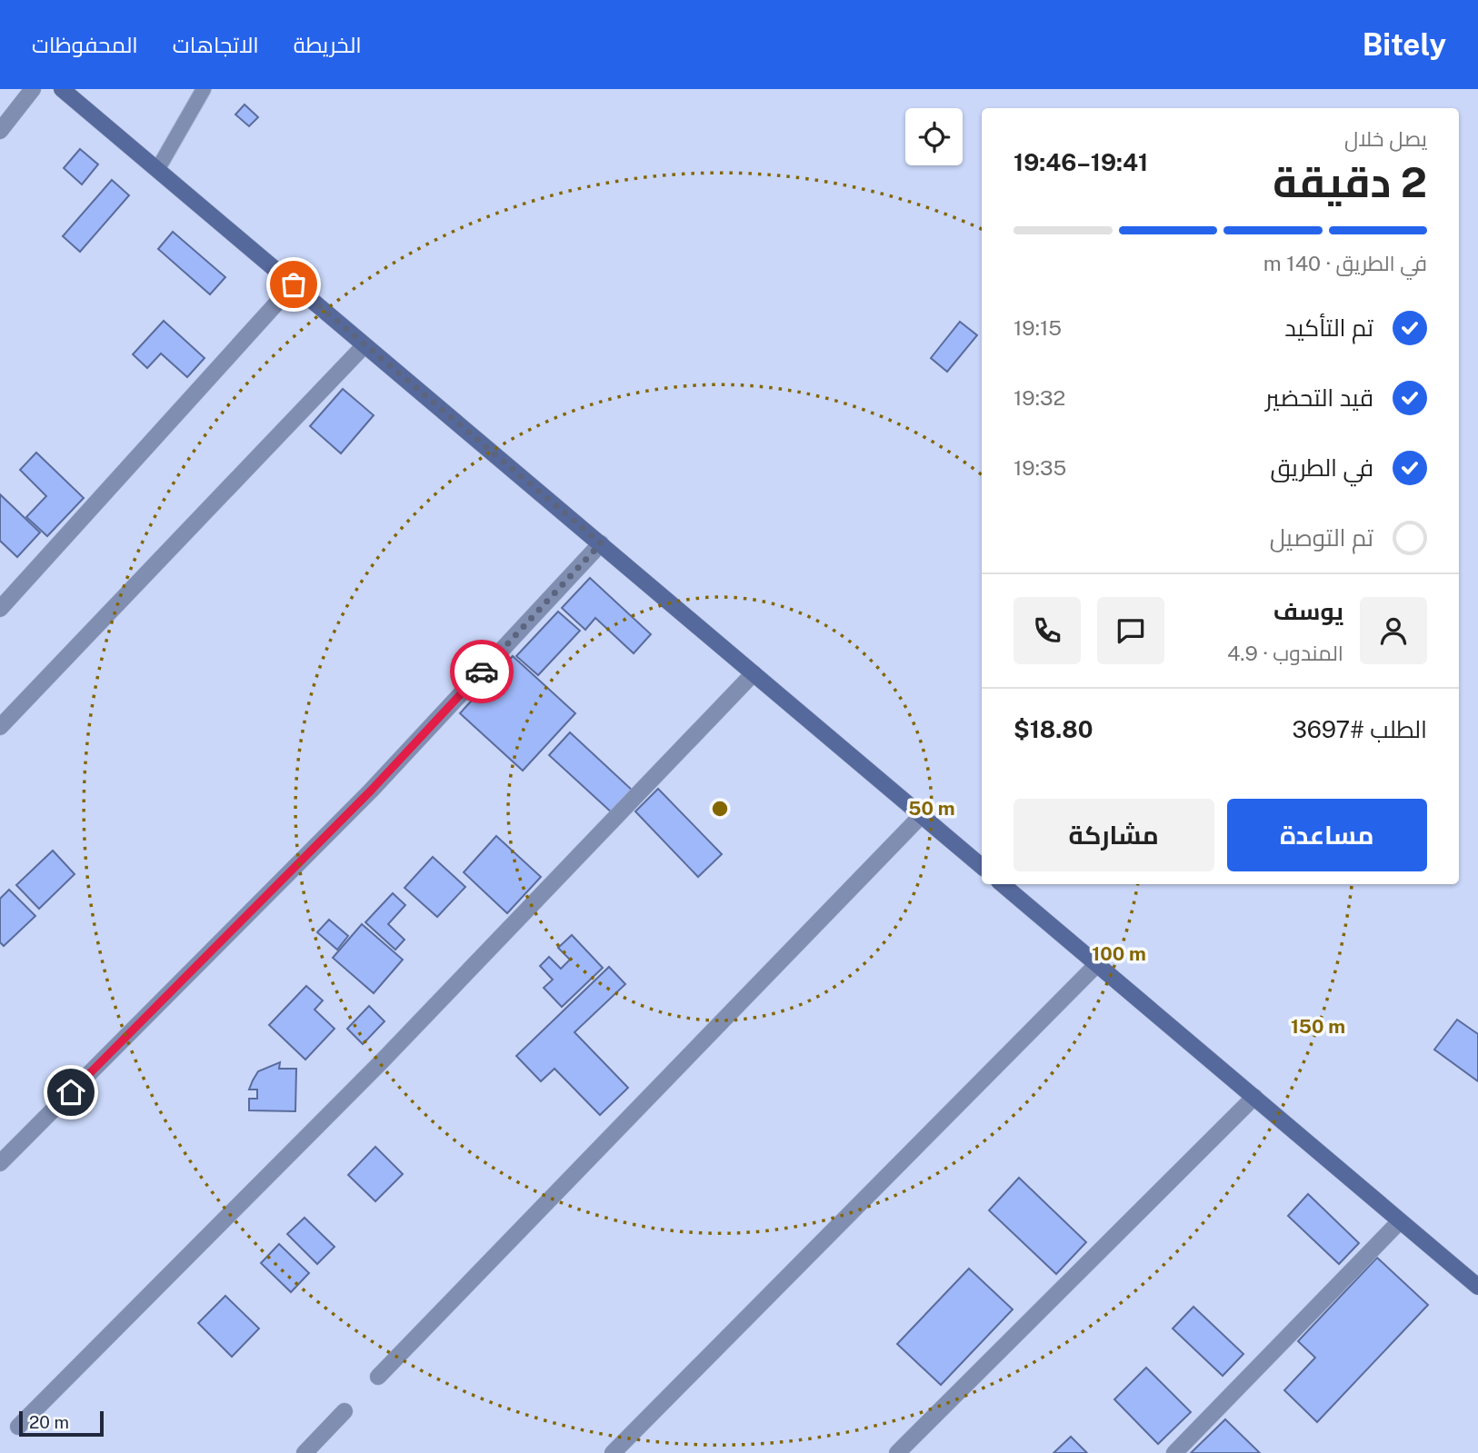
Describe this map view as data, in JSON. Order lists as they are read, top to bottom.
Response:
{
  "scale_bar": "20 m",
  "page": {
    "header": "Bitely",
    "nav": ["الخريطة", "الاتجاهات", "المحفوظات"],
    "heading": ["2 دقيقة", "يصل خلال", "19:41–19:46"],
    "panel": [
      "يوسف",
      "المندوب · 4.9",
      "الطلب #3697",
      "$18.80"
    ],
    "bar": "في الطريق · 140 m",
    "list": [
      ["تم التأكيد", "19:15"],
      ["قيد التحضير", "19:32"],
      ["في الطريق", "19:35"],
      "تم التوصيل"
    ],
    "buttons": ["مساعدة", "مشاركة"],
    "scale": "20 m"
  },
  "rings": ["50 m", "100 m", "150 m"]
}
